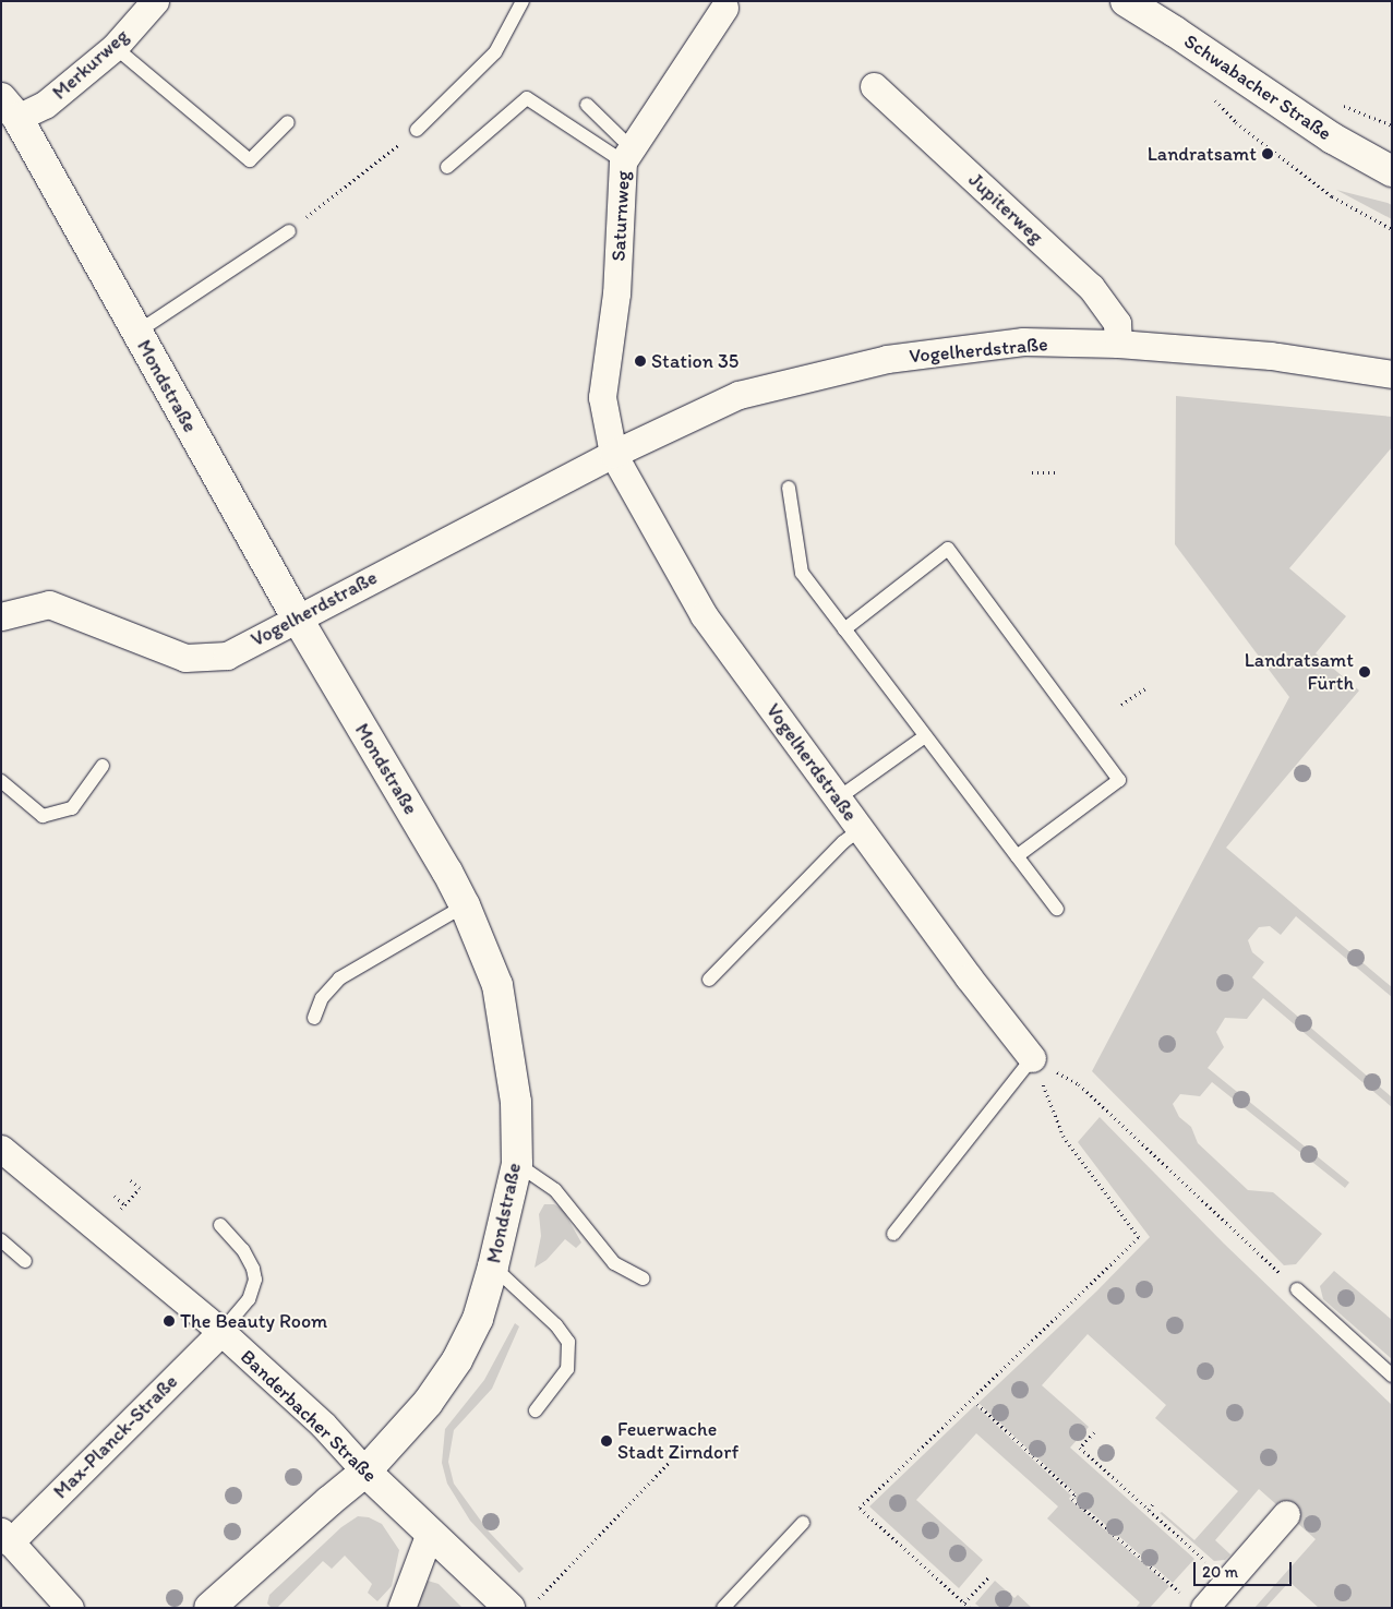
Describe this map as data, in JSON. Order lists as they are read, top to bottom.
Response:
{
  "streets": {
    "street": [
      "Merkurweg",
      "Schwabacher Straße",
      "Jupiterweg",
      "Saturnweg",
      "Vogelherdstraße",
      "Mondstraße",
      "Banderbacher Straße",
      "Max-Planck-Straße"
    ]
  },
  "crossings": [
    ["Merkurweg", "Mondstraße"],
    ["Jupiterweg", "Vogelherdstraße"],
    ["Saturnweg", "Vogelherdstraße"],
    ["Vogelherdstraße", "Mondstraße"],
    ["Mondstraße", "Banderbacher Straße"],
    ["Banderbacher Straße", "Max-Planck-Straße"]
  ],
  "places": [
    "Landratsamt",
    "Station 35",
    "Landratsamt Fürth",
    "The Beauty Room",
    "Feuerwache Stadt Zirndorf"
  ],
  "scale_bar": "20 m"
}
